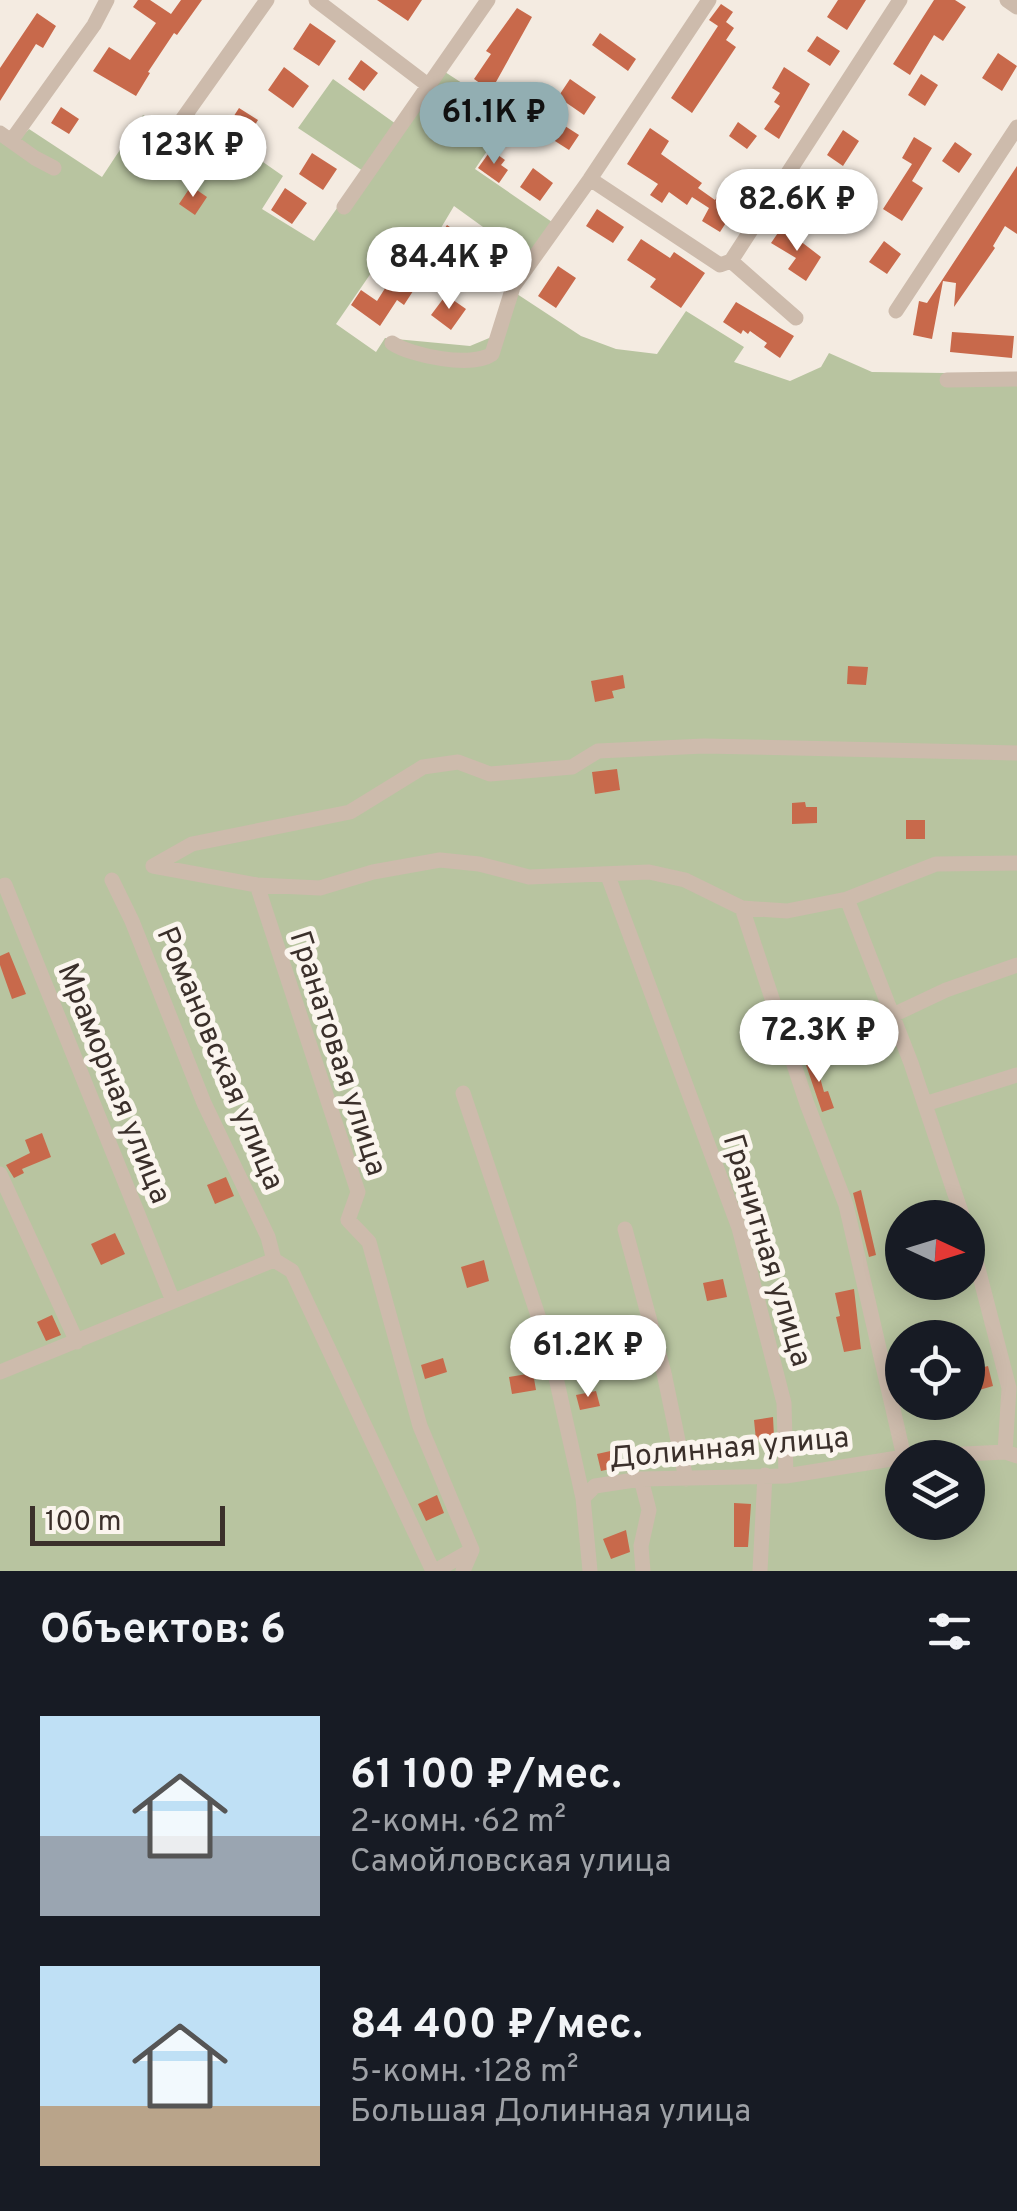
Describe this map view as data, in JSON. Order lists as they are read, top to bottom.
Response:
{
  "streets": {
    "street": [
      "Гранатовая улица",
      "Романовская улица",
      "Мраморная улица",
      "Гранитная улица",
      "Долинная улица"
    ]
  },
  "crossings": [
    ["Гранитная улица", "Долинная улица"]
  ],
  "scale_bar": "100 m",
  "north": "right",
  "page": {
    "price": [
      "61.1K ₽",
      "123K ₽",
      "82.6K ₽",
      "84.4K ₽",
      "72.3K ₽",
      "61.2K ₽"
    ],
    "scale": "100 m",
    "heading": "Объектов: 6",
    "list": [
      {
        "name": "61 100 ₽/мес.",
        "note": "2-комн. · 62 m² · Самойловская улица"
      },
      {
        "name": "84 400 ₽/мес.",
        "note": "5-комн. · 128 m² · Большая Долинная улица"
      }
    ]
  }
}
